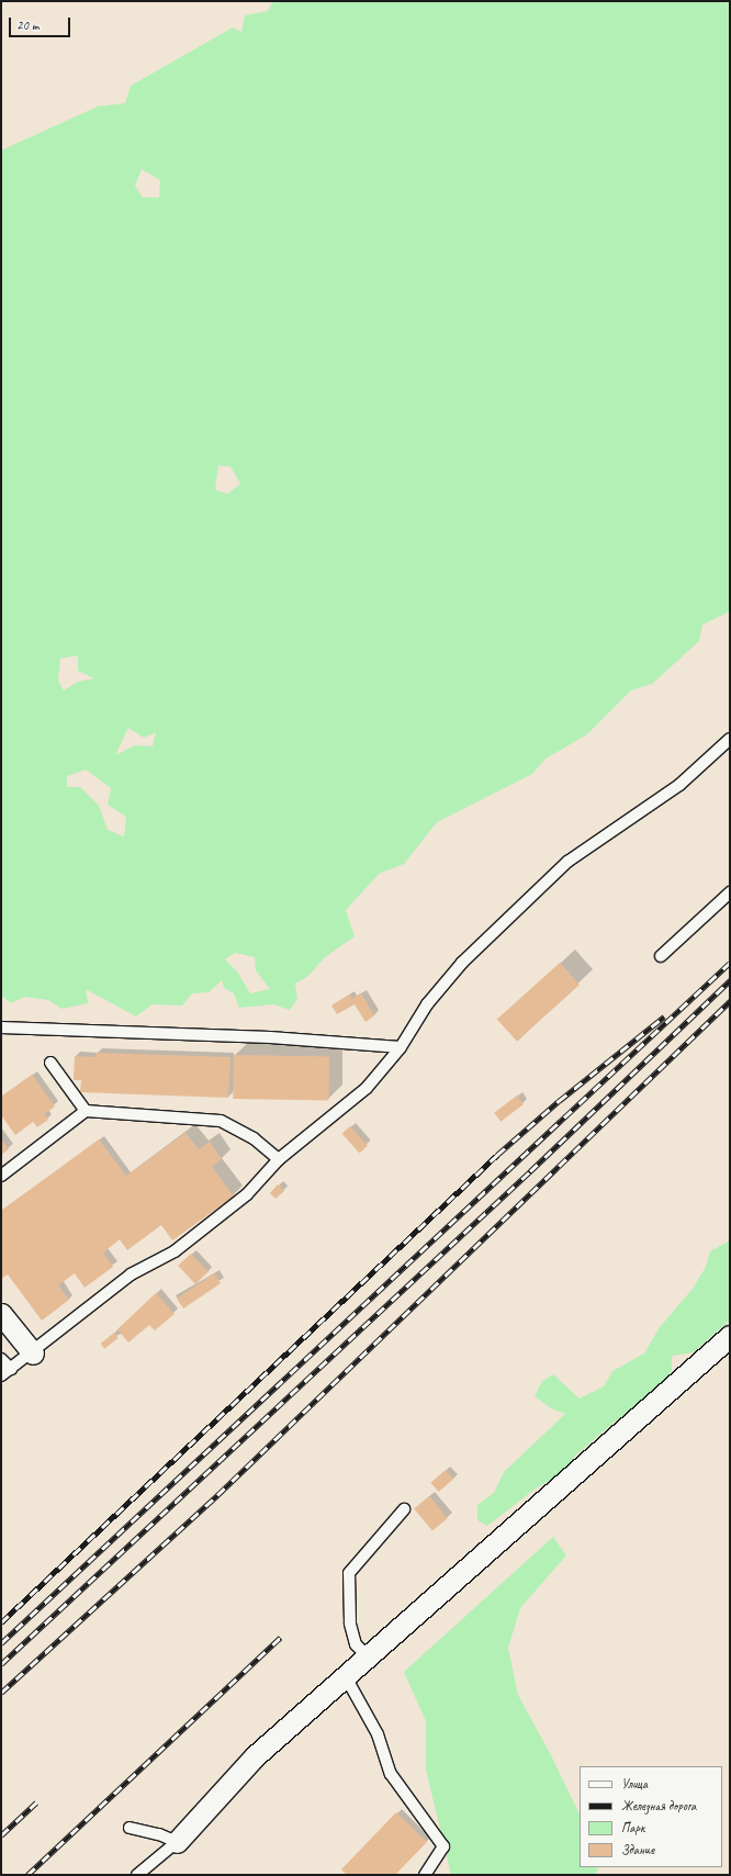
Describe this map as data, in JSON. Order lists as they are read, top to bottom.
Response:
{
  "legend": [
    "Улица",
    "Железная дорога",
    "Парк",
    "Здание"
  ],
  "scale_bar": "20 m"
}
